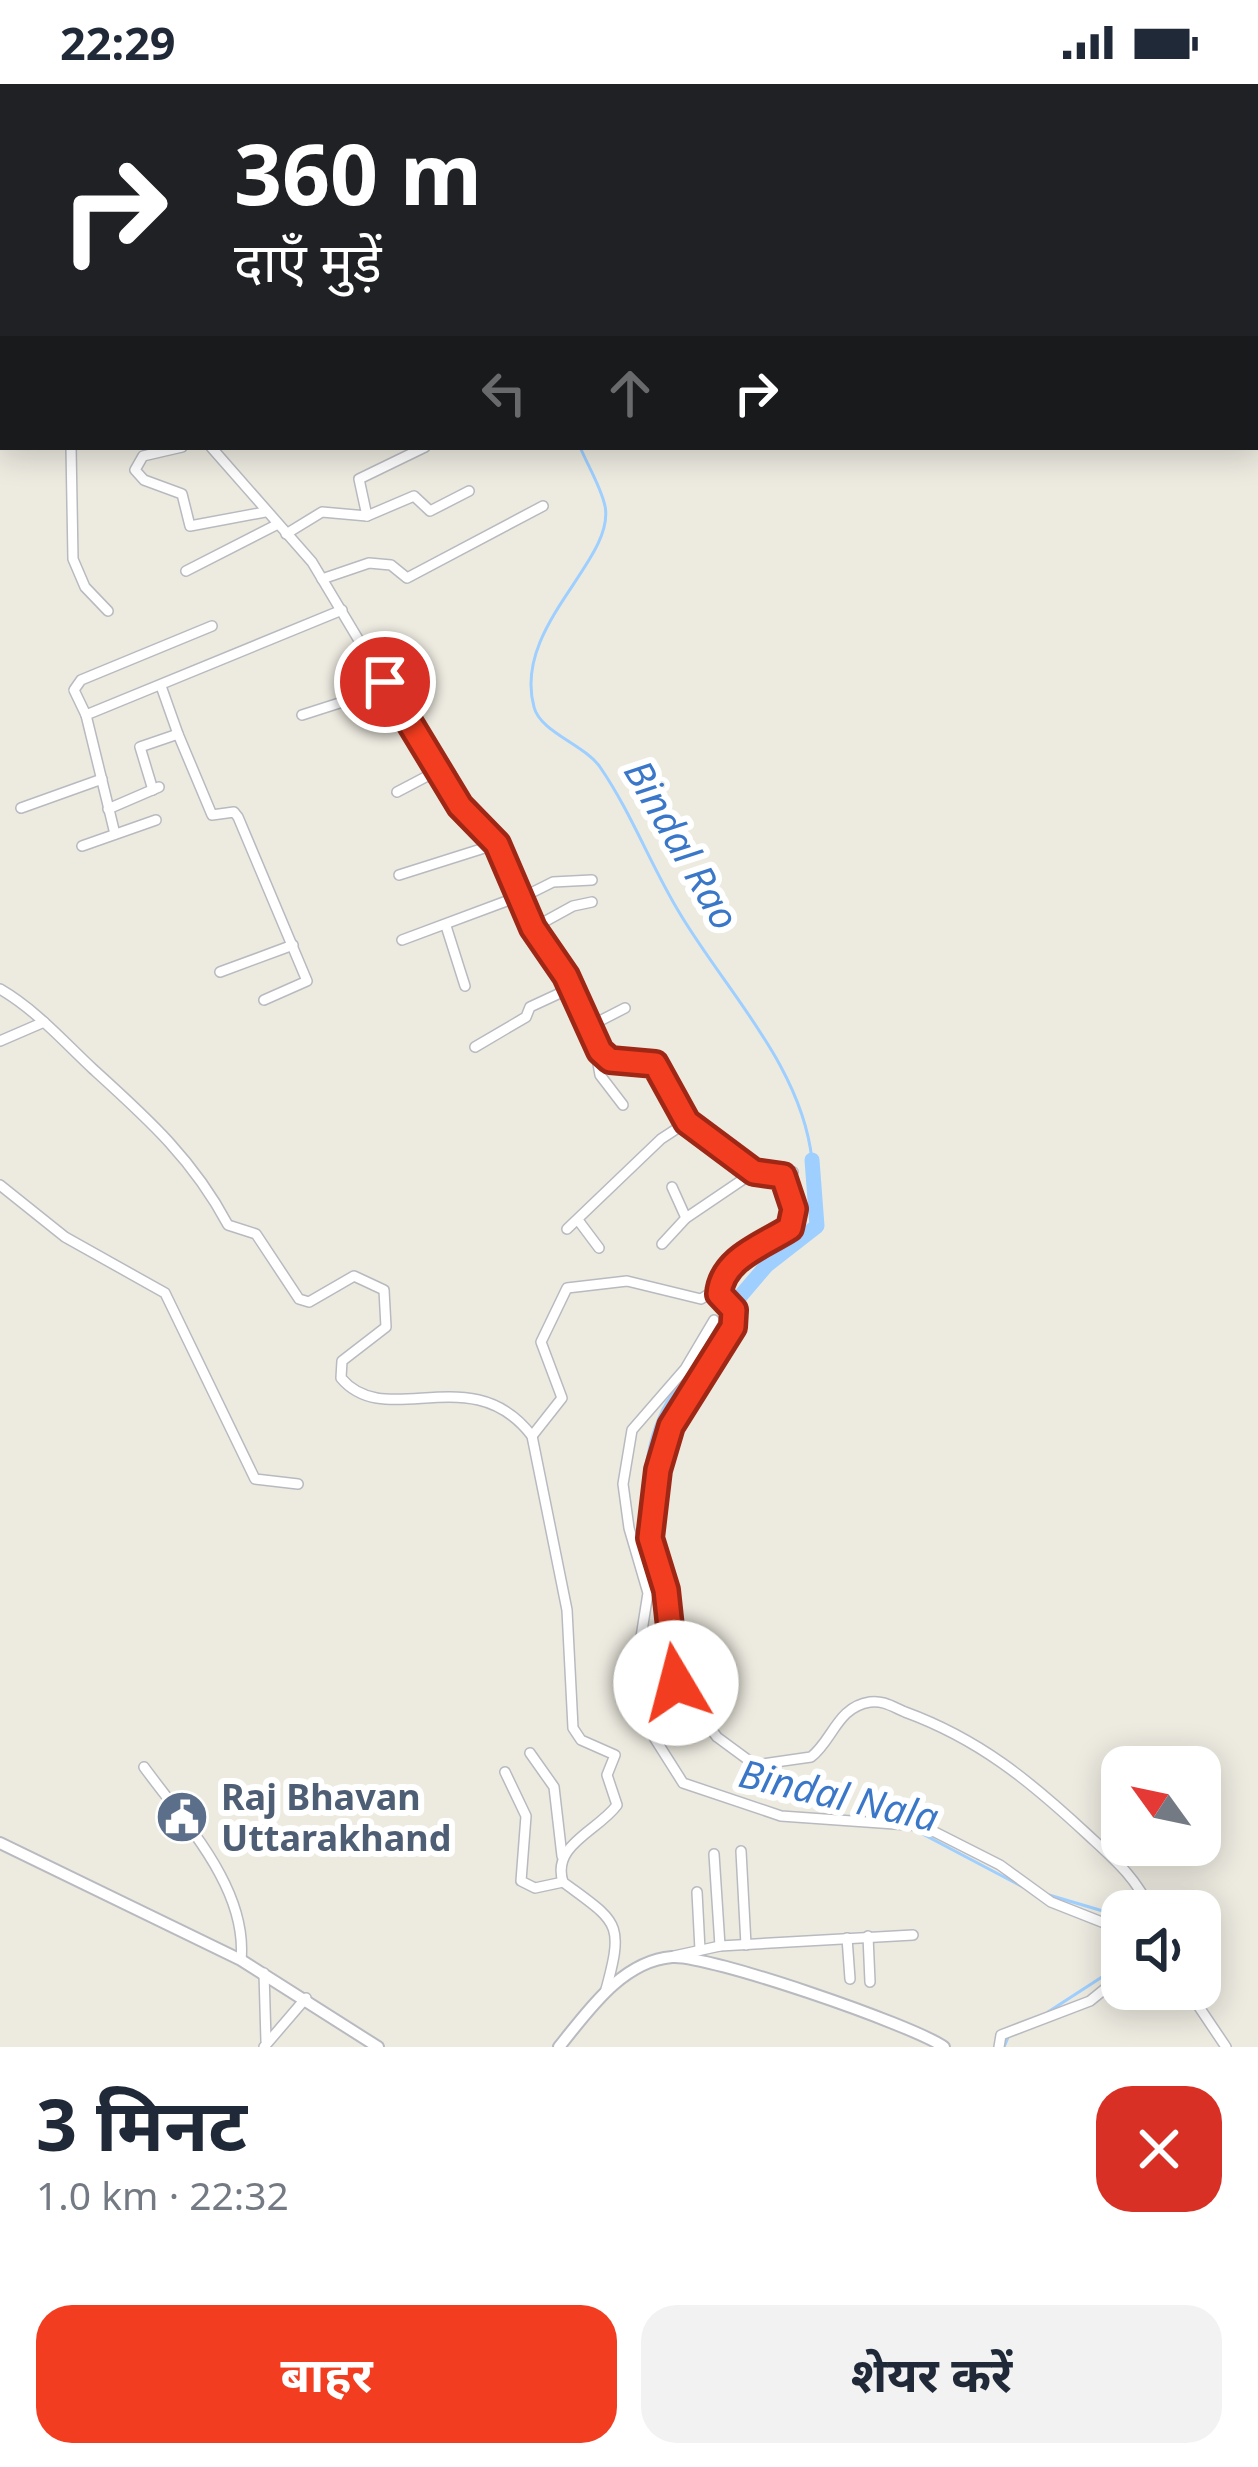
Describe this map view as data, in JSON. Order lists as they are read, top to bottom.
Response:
{
  "water": ["Bindal Rao", "Bindal Nala"],
  "places": {
    "public building": ["Raj Bhavan Uttarakhand"]
  },
  "north": "top left",
  "page": {
    "status": "22:29",
    "turn": ["360 m", "दाएँ मुड़ें"],
    "heading": ["3 मिनट", "1.0 km · 22:32"],
    "buttons": ["बाहर", "शेयर करें"]
  }
}
